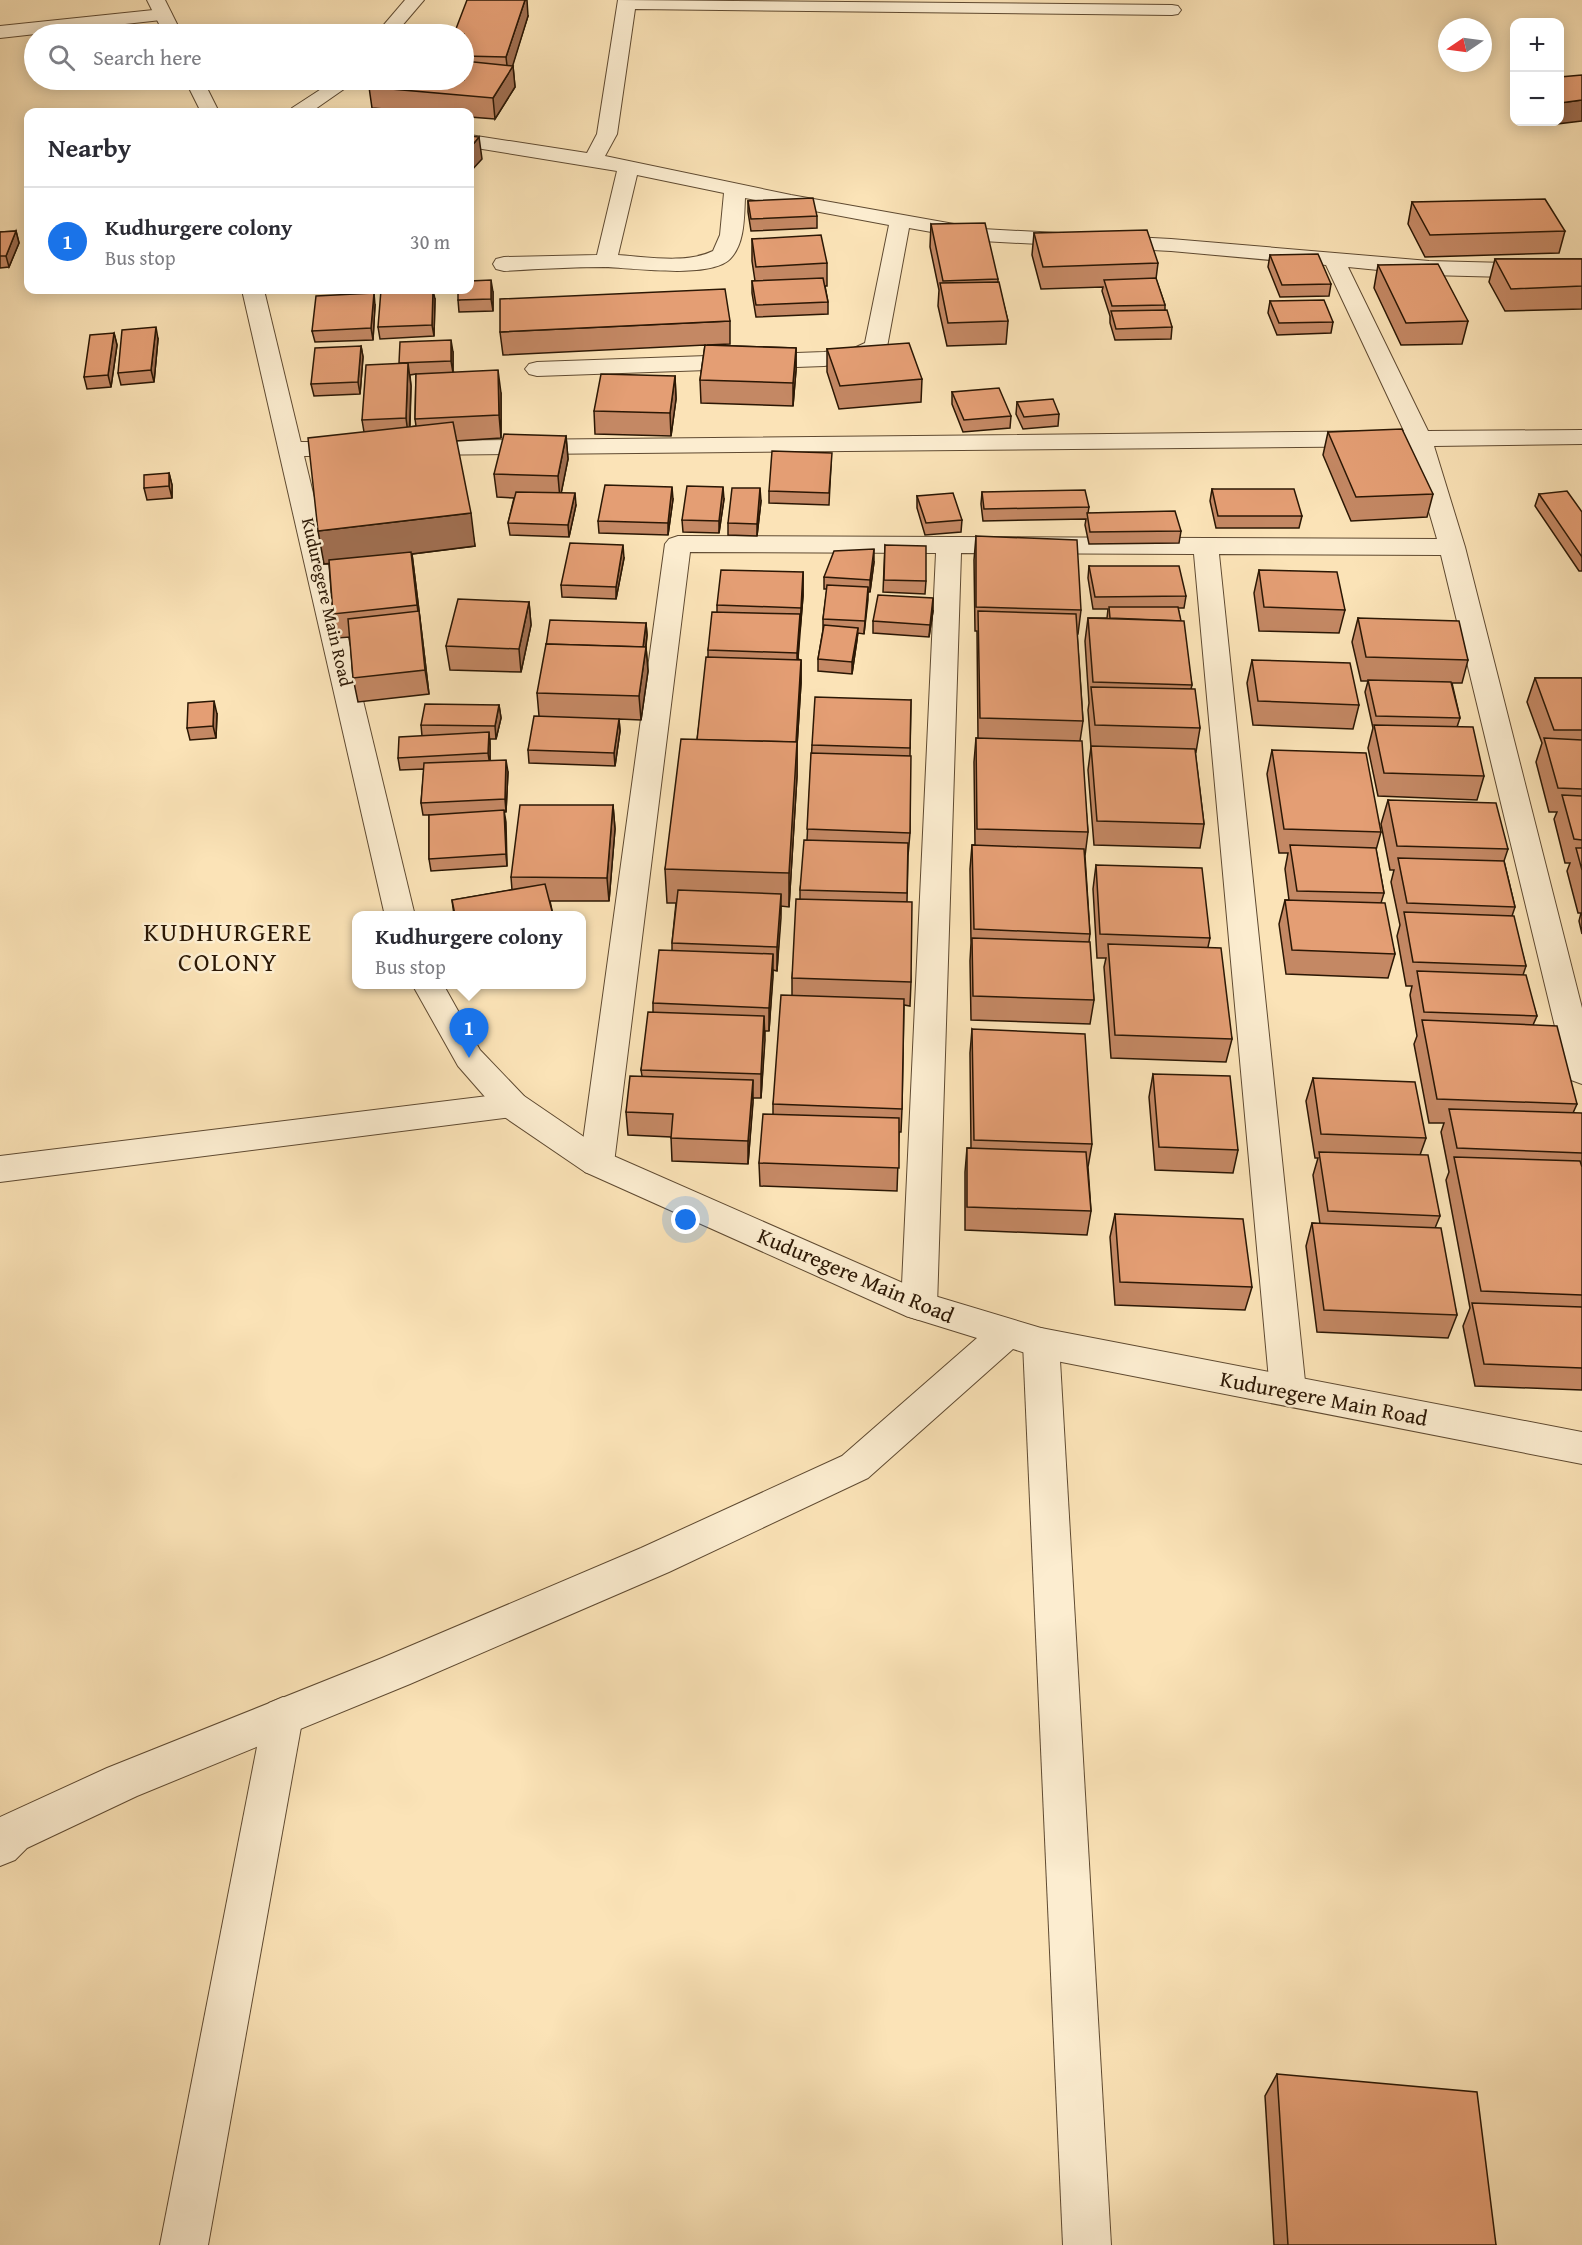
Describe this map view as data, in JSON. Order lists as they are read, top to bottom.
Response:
{
  "streets": {
    "street": ["Kuduregere Main Road"]
  },
  "districts": ["KUDHURGERE COLONY"],
  "north": "left",
  "page": {
    "map_buttons": ["+", "−"],
    "search": "Search here",
    "heading": "Nearby",
    "list": [
      {
        "mark": "1",
        "name": "Kudhurgere colony",
        "note": "Bus stop",
        "value": "30 m"
      }
    ],
    "popup": ["Kudhurgere colony", "Bus stop"],
    "pins": "1"
  }
}
